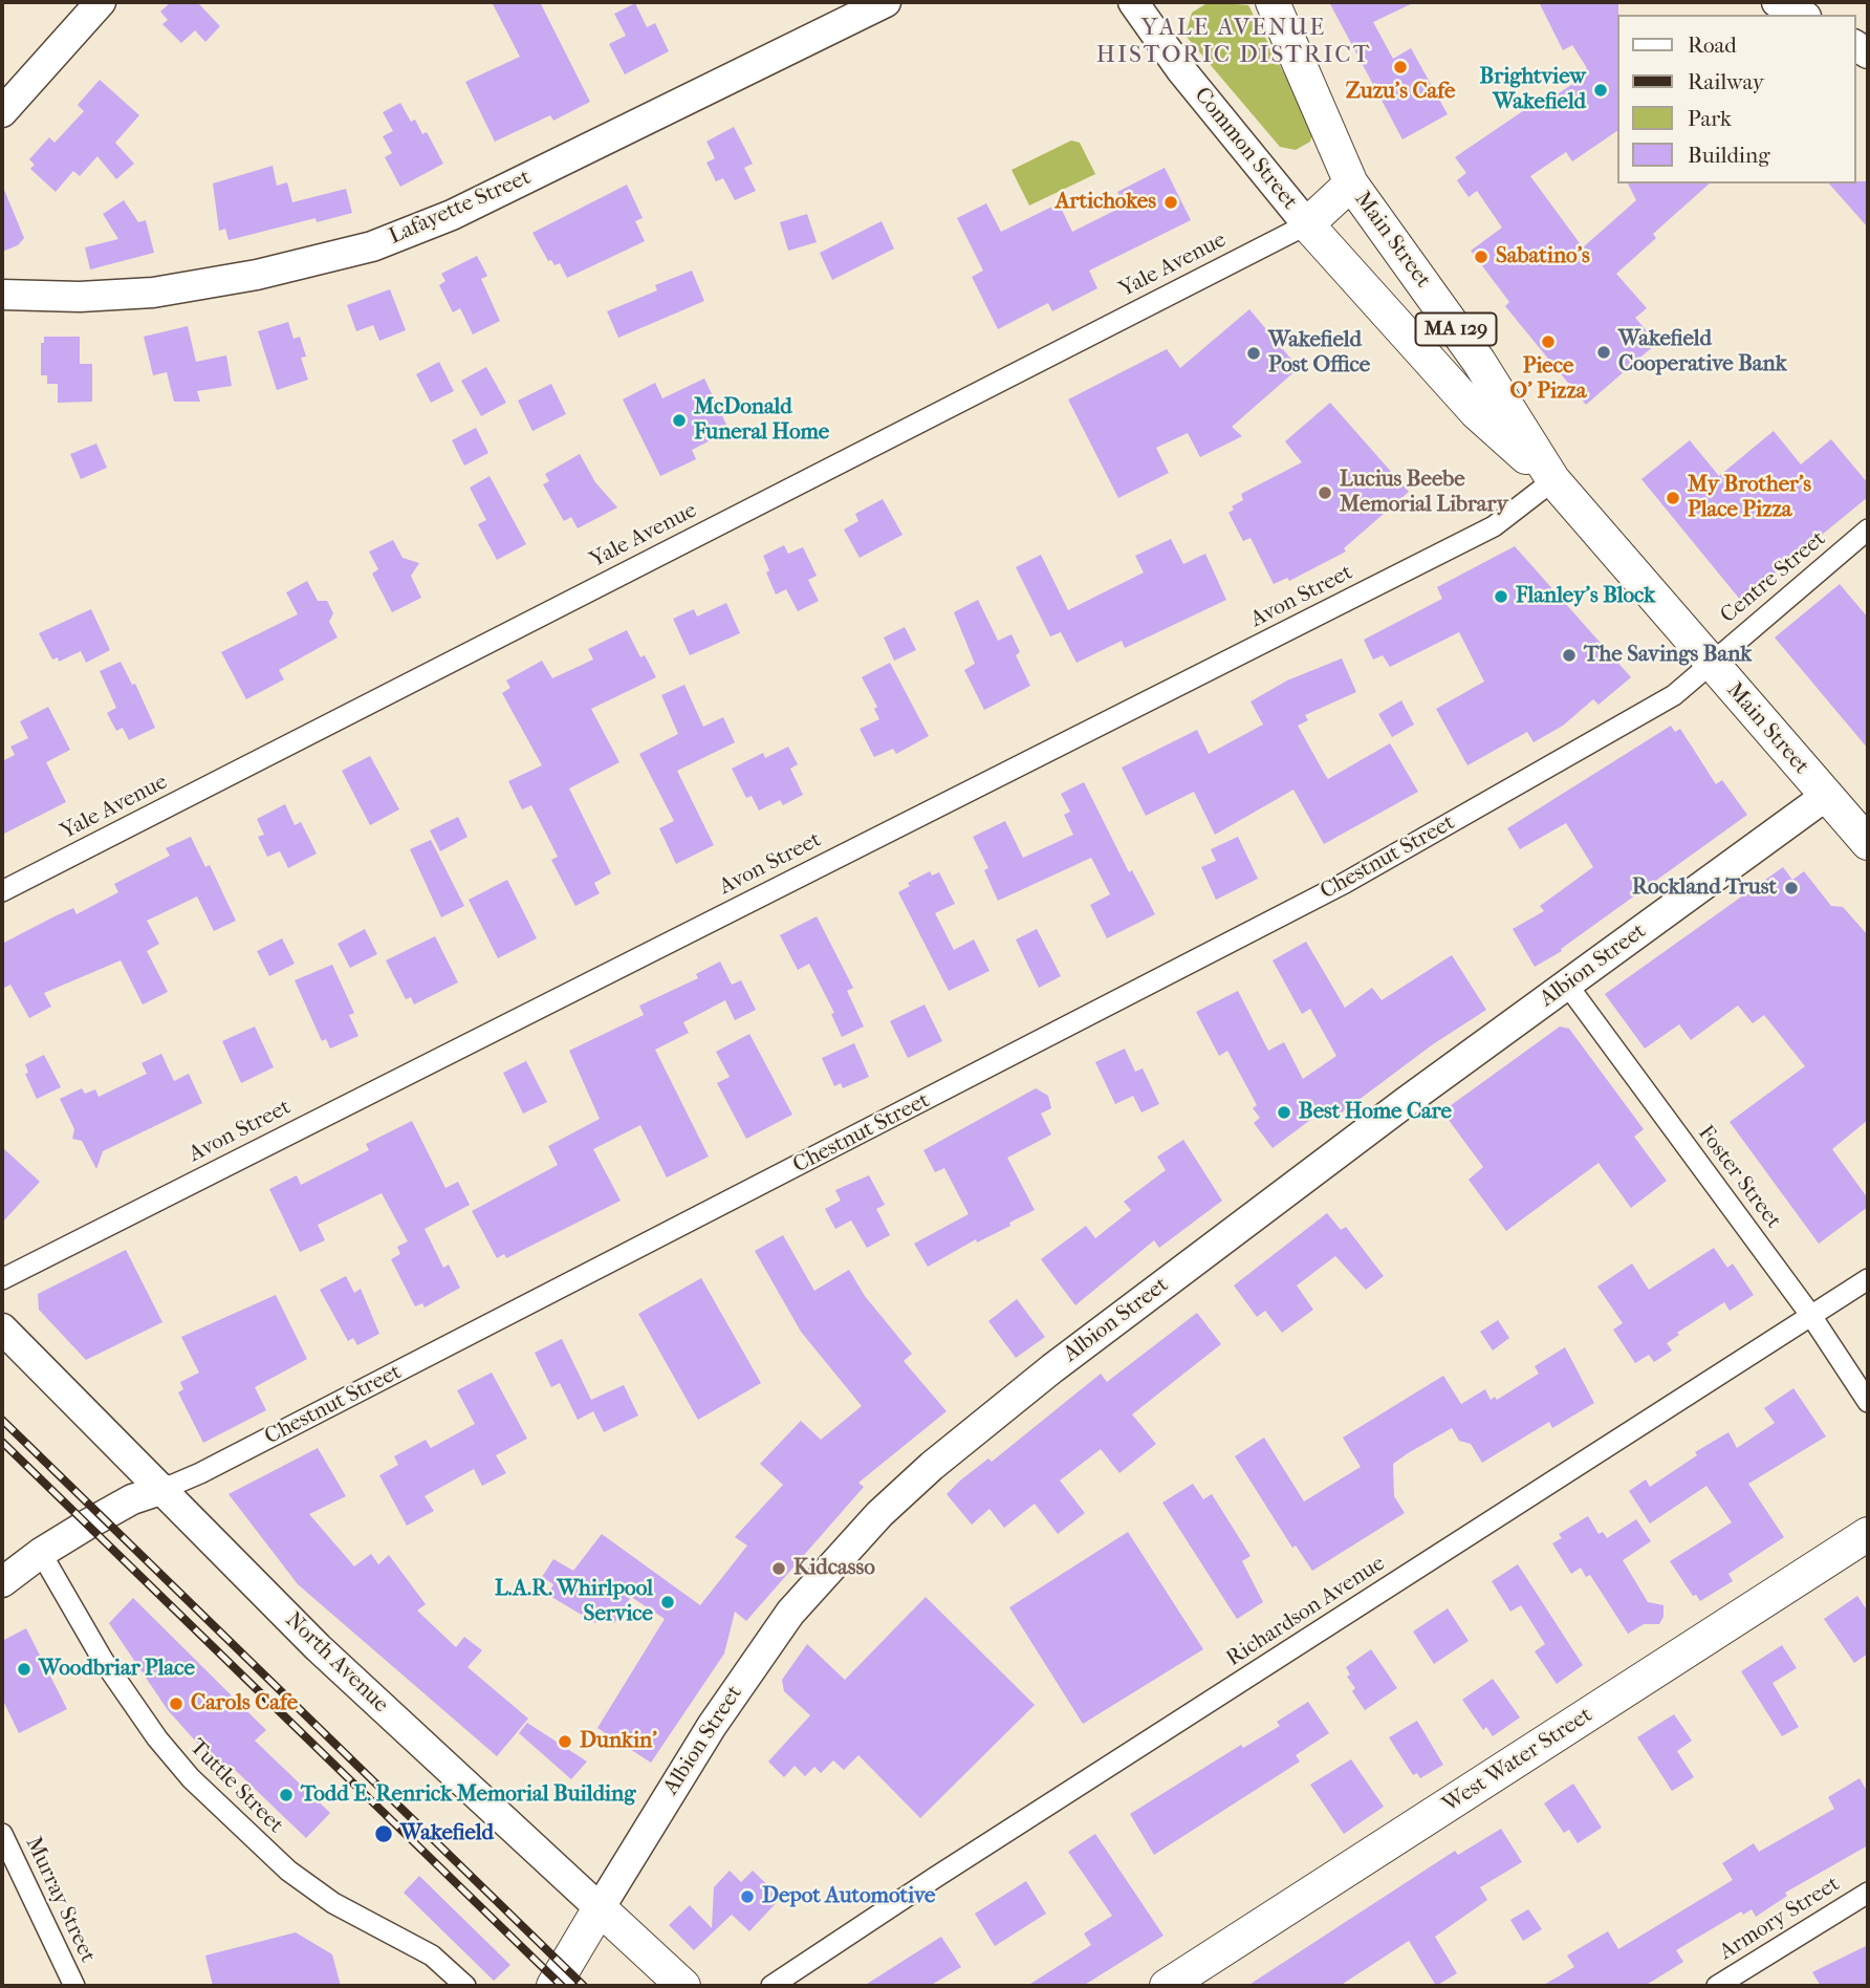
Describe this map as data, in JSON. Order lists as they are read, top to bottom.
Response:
{
  "streets": {
    "main road": [
      "Main Street",
      "MA 129",
      "Albion Street",
      "North Avenue",
      "West Water Street"
    ],
    "street": [
      "Common Street",
      "Lafayette Street",
      "Yale Avenue",
      "Centre Street",
      "Avon Street",
      "Chestnut Street",
      "Foster Street",
      "Richardson Avenue",
      "Tuttle Street",
      "Murray Street",
      "Armory Street"
    ]
  },
  "crossings": [
    ["Common Street", "Main Street"],
    ["Common Street", "Yale Avenue"],
    ["Main Street", "Yale Avenue"],
    ["Main Street", "Centre Street"],
    ["Main Street", "Avon Street"],
    ["Main Street", "Chestnut Street"],
    ["Main Street", "Albion Street"],
    ["Centre Street", "Chestnut Street"],
    ["Chestnut Street", "North Avenue"],
    ["Chestnut Street", "Tuttle Street"],
    ["Albion Street", "Foster Street"],
    ["Albion Street", "North Avenue"],
    ["Foster Street", "Richardson Avenue"]
  ],
  "districts": ["YALE AVENUE HISTORIC DISTRICT"],
  "places": [
    "Zuzu's Cafe",
    "Brightview Wakefield",
    "Artichokes",
    "Sabatino's",
    "Piece O' Pizza",
    "Wakefield Cooperative Bank",
    "Wakefield Post Office",
    "McDonald Funeral Home",
    "Lucius Beebe Memorial Library",
    "My Brother's Place Pizza",
    "Flanley's Block",
    "The Savings Bank",
    "Rockland Trust",
    "Best Home Care",
    "Kidcasso",
    "L.A.R. Whirlpool Service",
    "Woodbriar Place",
    "Carols Cafe",
    "Dunkin'",
    "Todd E. Renrick Memorial Building",
    "Wakefield",
    "Depot Automotive"
  ],
  "legend": [
    "Road",
    "Railway",
    "Park",
    "Building"
  ]
}
